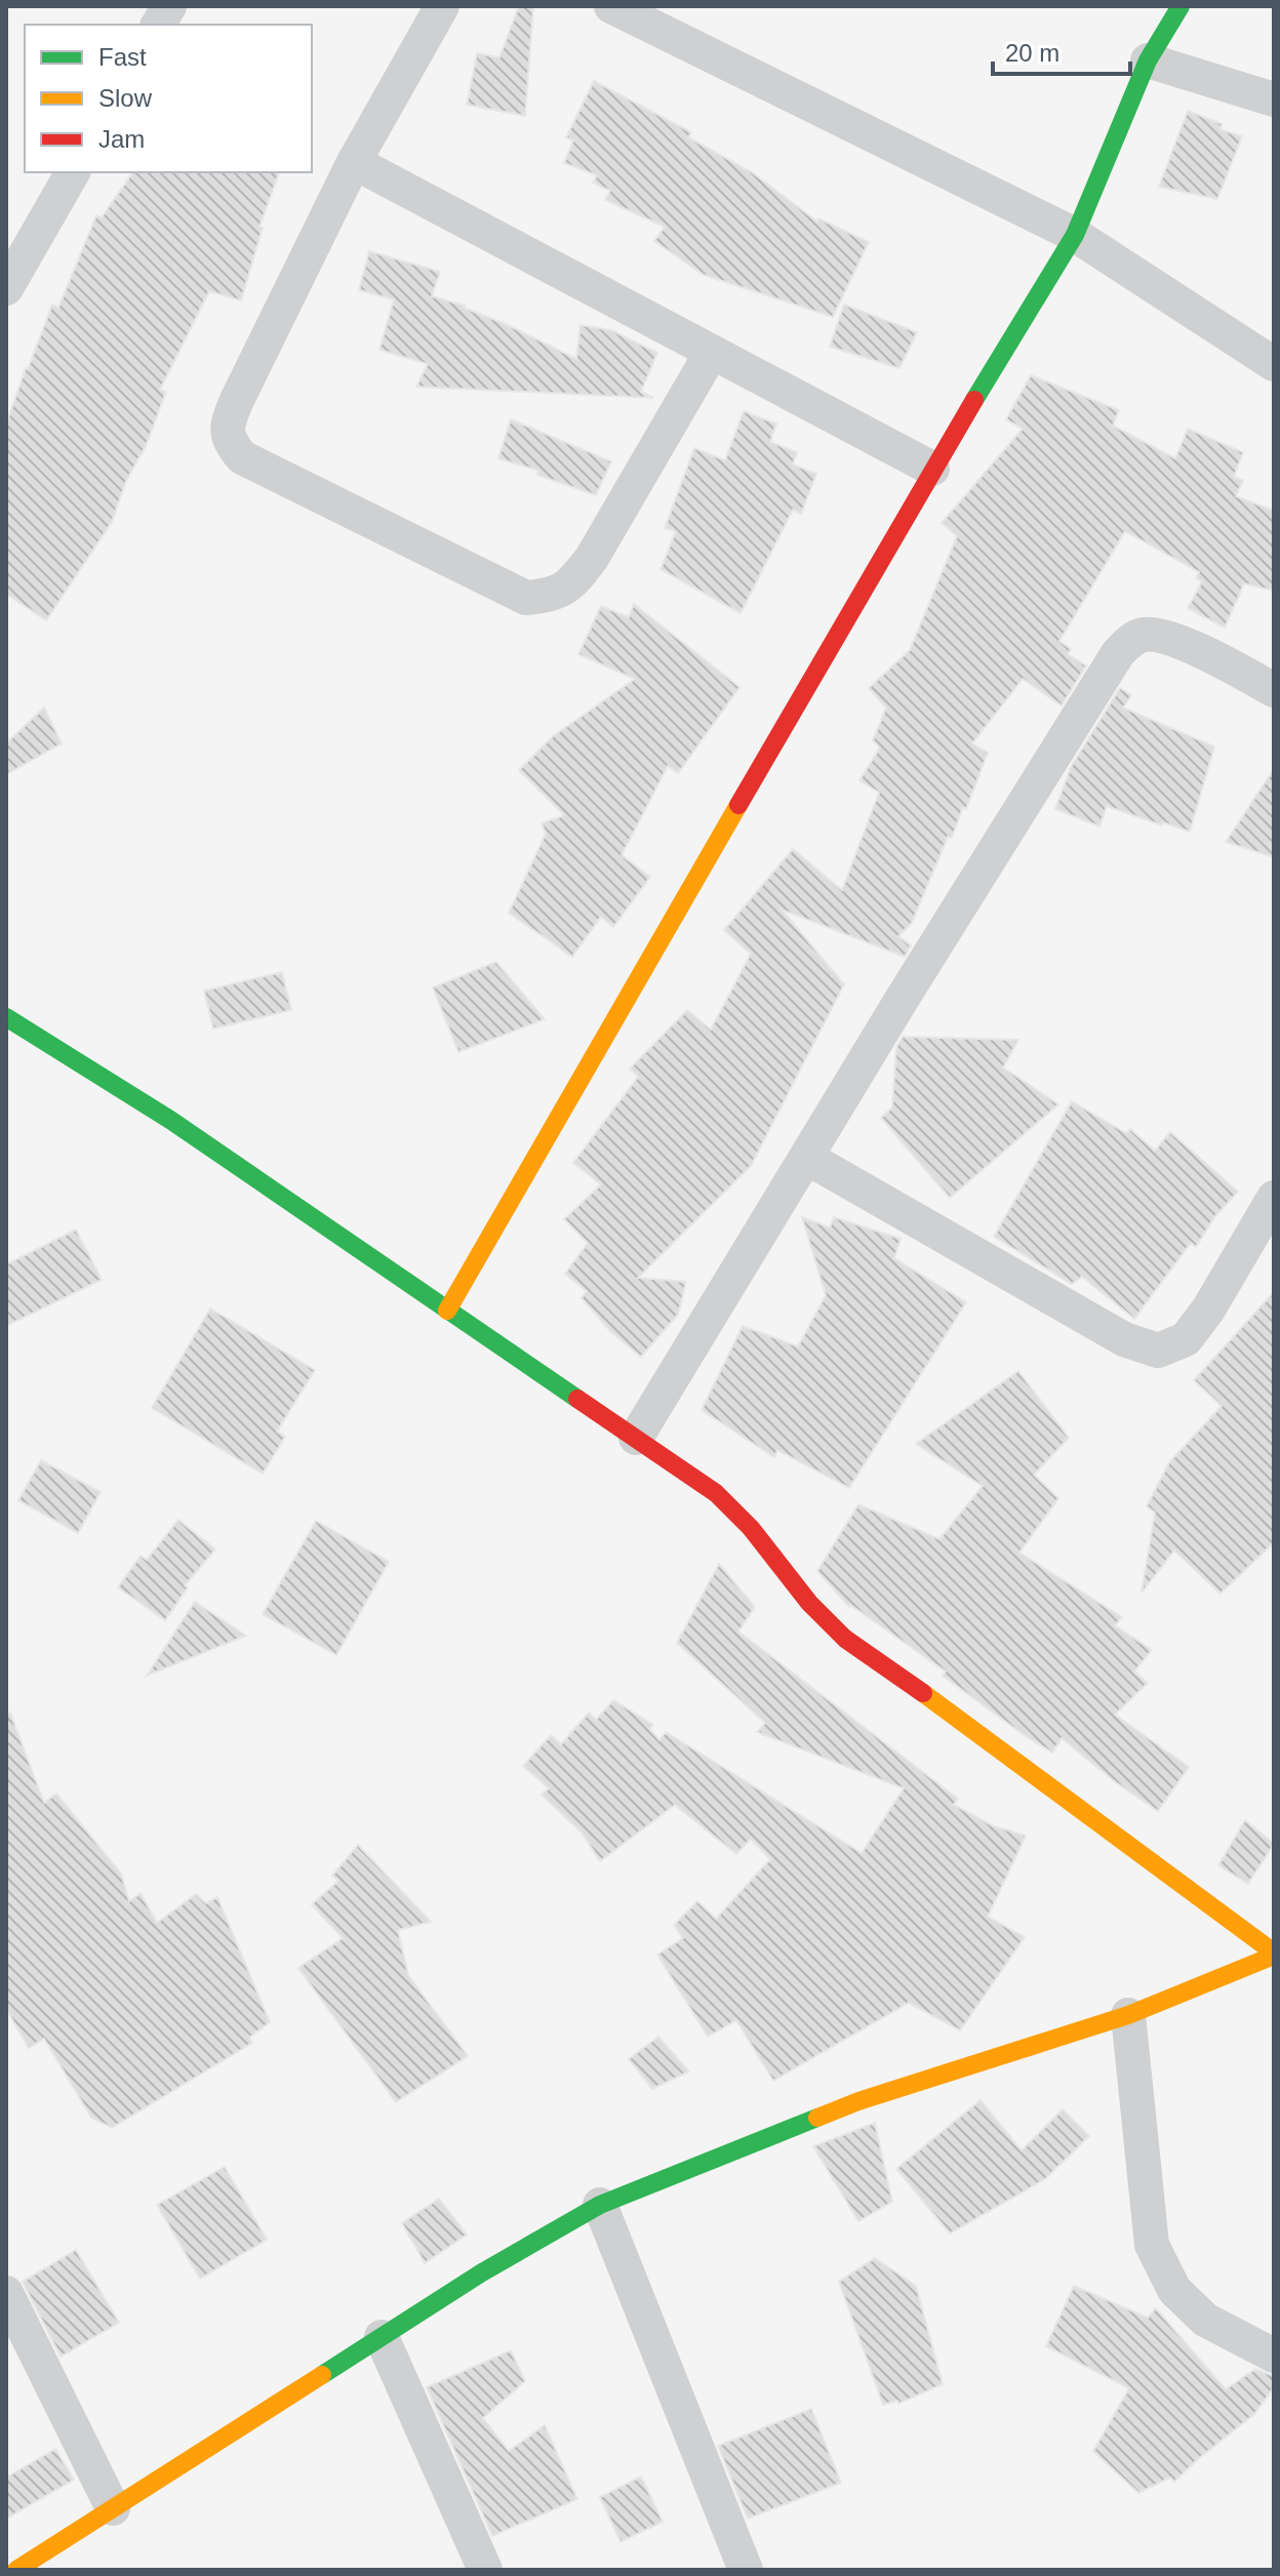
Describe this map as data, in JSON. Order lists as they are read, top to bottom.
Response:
{
  "legend": ["Fast", "Slow", "Jam"],
  "scale_bar": "20 m"
}
